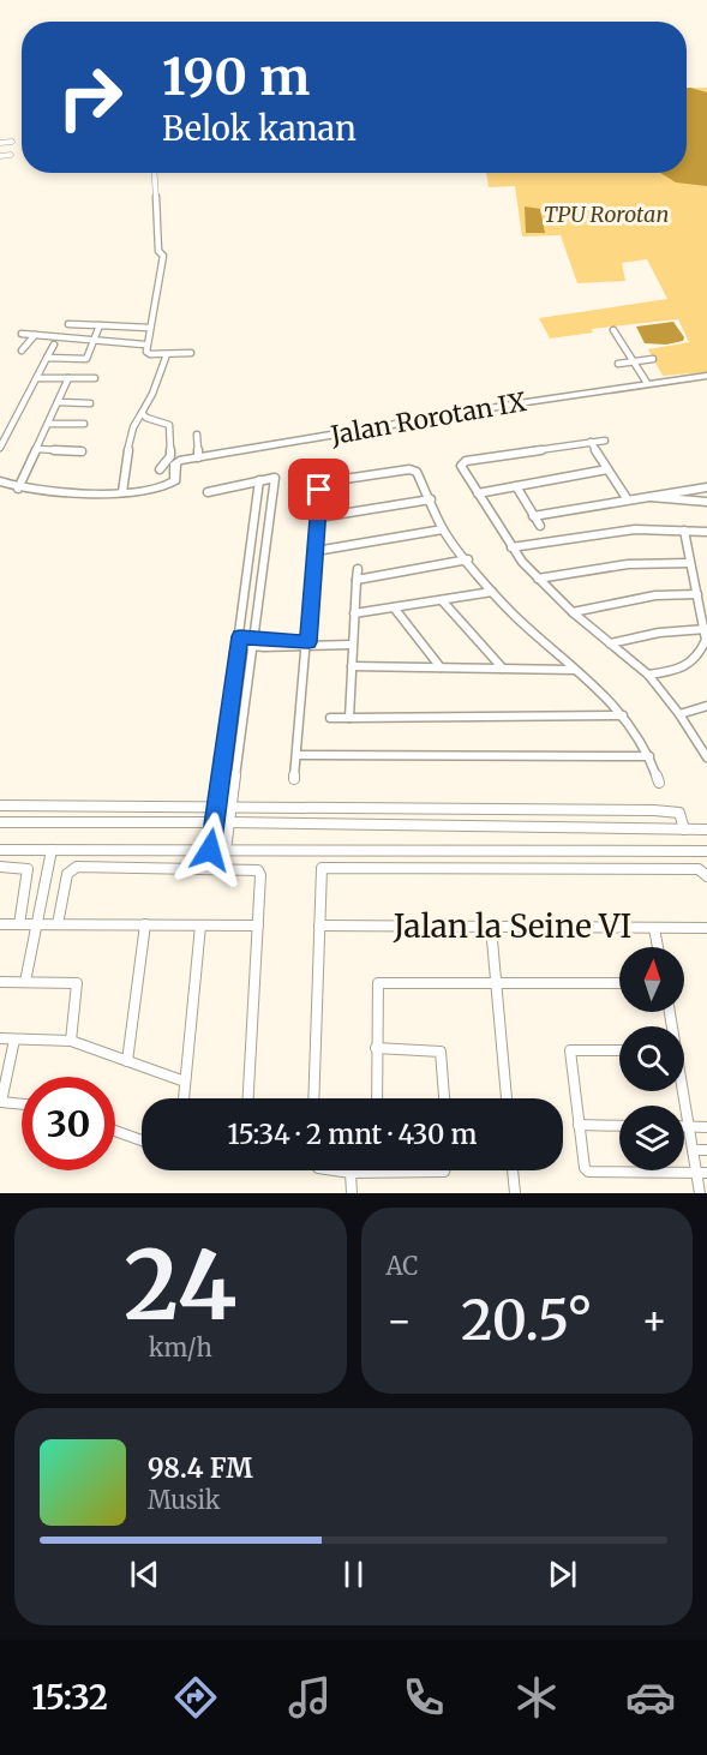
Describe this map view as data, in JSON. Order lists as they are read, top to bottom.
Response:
{
  "streets": {
    "street": ["Jalan Rorotan IX", "Jalan la Seine VI"]
  },
  "parks": ["TPU Rorotan"],
  "north": "top",
  "page": {
    "turn": ["190 m", "Belok kanan"],
    "limit": "30",
    "trip": "15:34 · 2 mnt · 430 m",
    "tile": [
      ["24", "km/h"],
      "AC"
    ],
    "heat": ["−", "20.5°", "+"],
    "song": ["98.4 FM", "Musik"],
    "tabs": "15:32"
  }
}
